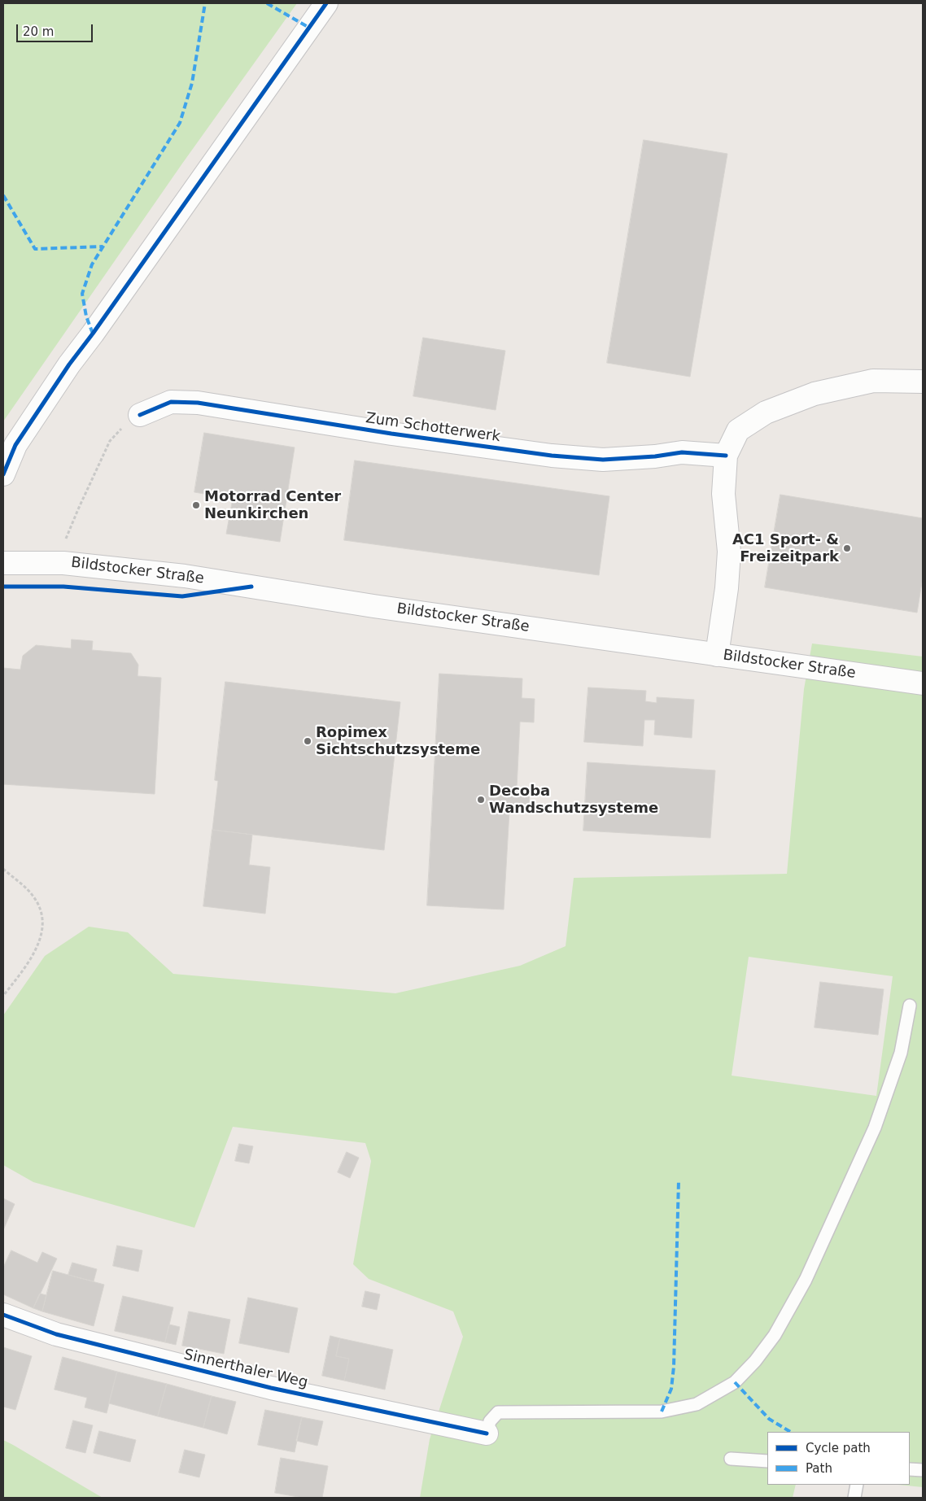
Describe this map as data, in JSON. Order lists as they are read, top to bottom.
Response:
{
  "streets": {
    "street": ["Zum Schotterwerk", "Bildstocker Straße", "Sinnerthaler Weg"]
  },
  "places": [
    "Motorrad Center Neunkirchen",
    "AC1 Sport- & Freizeitpark",
    "Ropimex Sichtschutzsysteme",
    "Decoba Wandschutzsysteme"
  ],
  "legend": ["Cycle path", "Path"],
  "scale_bar": "20 m"
}
